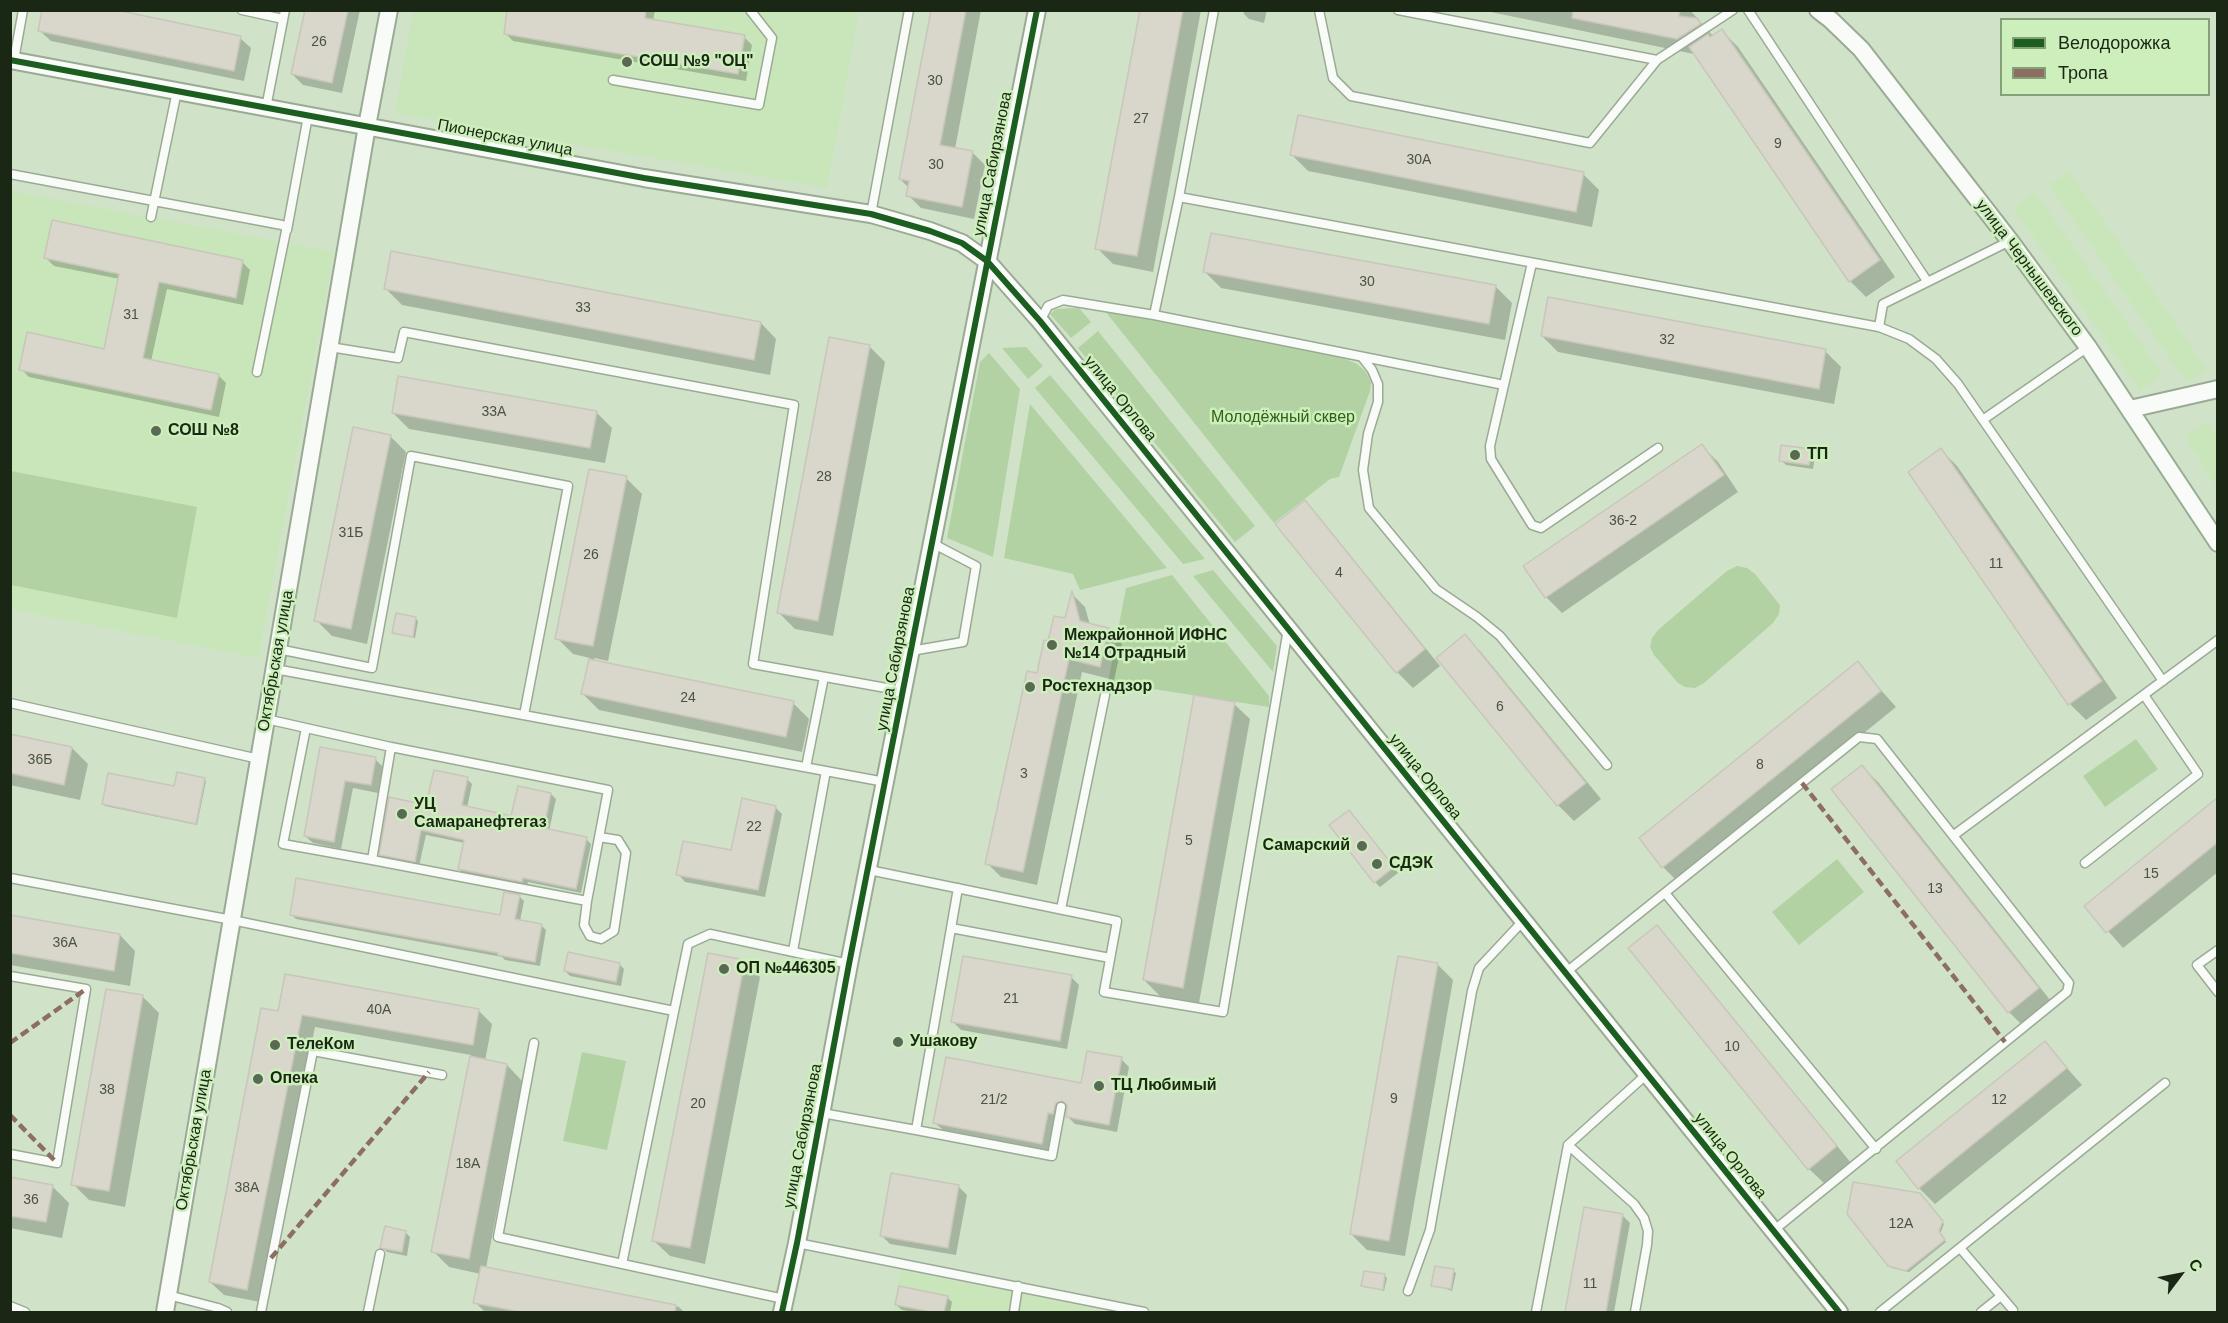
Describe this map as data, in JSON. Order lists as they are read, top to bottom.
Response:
{
  "streets": {
    "street": [
      "Пионерская улица",
      "улица Сабирзянова",
      "улица Чернышевского",
      "улица Орлова",
      "Октябрьская улица"
    ]
  },
  "crossings": [
    ["Пионерская улица", "улица Сабирзянова"],
    ["Пионерская улица", "улица Орлова"],
    ["Пионерская улица", "Октябрьская улица"],
    ["улица Сабирзянова", "улица Орлова"]
  ],
  "parks": ["Молодёжный сквер"],
  "places": [
    "СОШ №9 \"ОЦ\"",
    "СОШ №8",
    "ТП",
    "Межрайонной ИФНС №14 Отрадный",
    "Ростехнадзор",
    "УЦ Самаранефтегаз",
    "Самарский",
    "СДЭК",
    "ОП №446305",
    "Ушакову",
    "ТелеКом",
    "Опека",
    "ТЦ Любимый"
  ],
  "house_numbers": [
    "26",
    "30",
    "27",
    "9",
    "30А",
    "30",
    "30",
    "33",
    "31",
    "32",
    "33А",
    "28",
    "36-2",
    "31Б",
    "26",
    "11",
    "4",
    "24",
    "6",
    "36Б",
    "8",
    "3",
    "22",
    "5",
    "15",
    "13",
    "36А",
    "21",
    "40А",
    "10",
    "38",
    "9",
    "21/2",
    "12",
    "20",
    "18А",
    "38А",
    "36",
    "12А",
    "11"
  ],
  "legend": ["Велодорожка", "Тропа"],
  "north": "top right"
}
